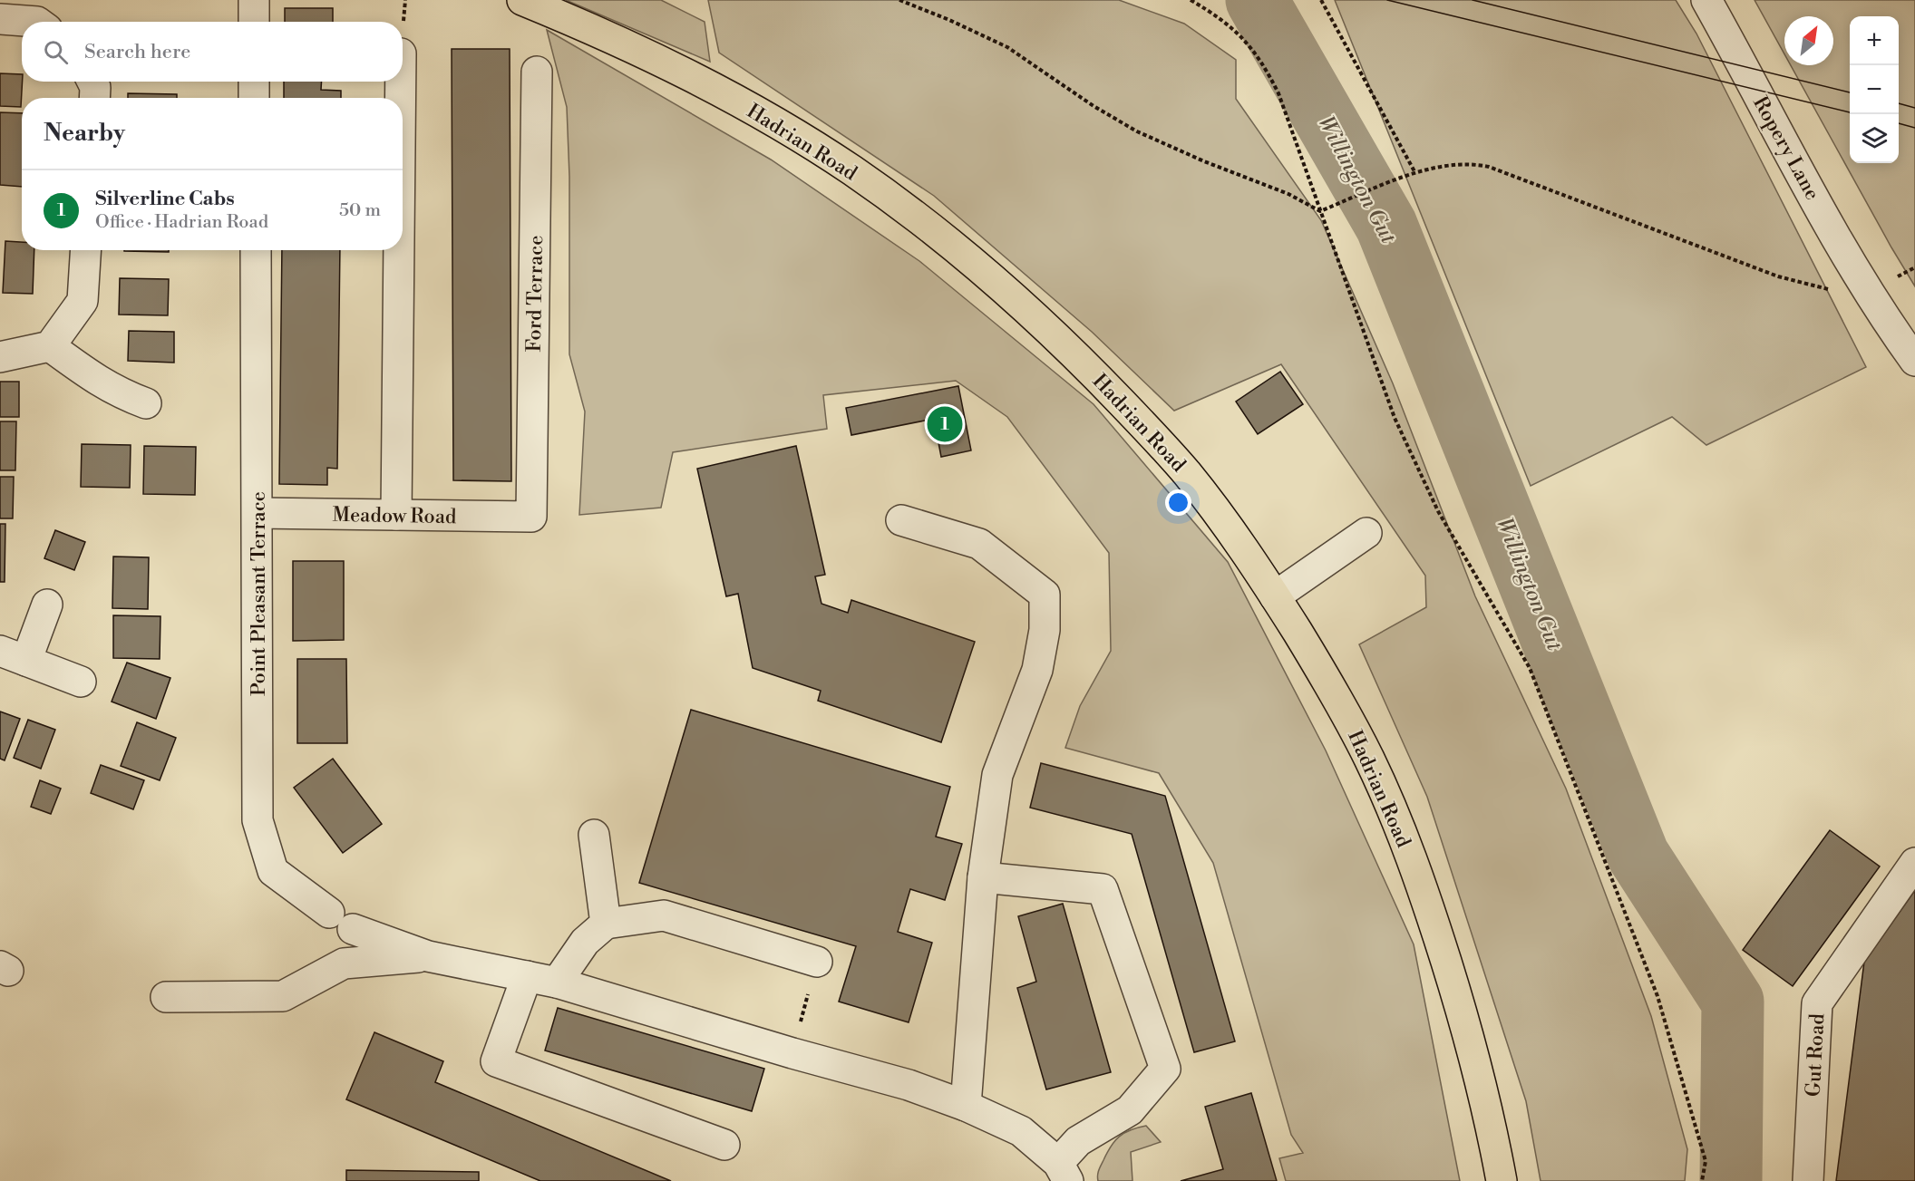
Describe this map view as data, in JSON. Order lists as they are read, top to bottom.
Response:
{
  "streets": {
    "main road": ["Hadrian Road"],
    "street": [
      "Ropery Lane",
      "Ford Terrace",
      "Meadow Road",
      "Point Pleasant Terrace",
      "Gut Road"
    ]
  },
  "crossings": [
    ["Ford Terrace", "Meadow Road"],
    ["Meadow Road", "Point Pleasant Terrace"]
  ],
  "water": ["Willington Gut"],
  "north": "top right",
  "page": {
    "map_buttons": ["+", "−"],
    "search": "Search here",
    "heading": "Nearby",
    "list": [
      {
        "mark": "1",
        "name": "Silverline Cabs",
        "note": "Office · Hadrian Road",
        "value": "50 m"
      }
    ],
    "pins": "1"
  }
}
